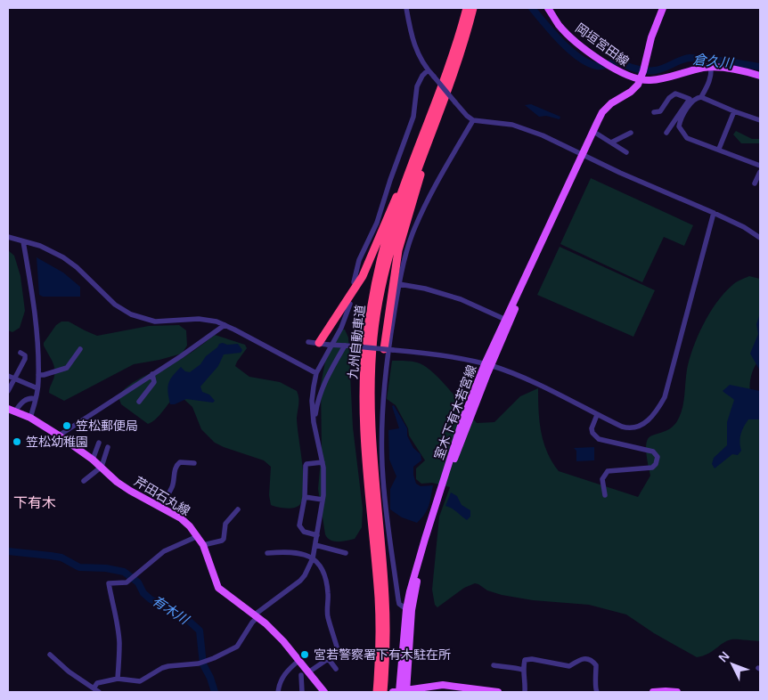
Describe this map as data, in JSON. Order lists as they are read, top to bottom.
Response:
{
  "streets": {
    "highway": ["九州自動車道"],
    "main road": ["岡垣宮田線", "室木下有木若宮線", "芹田石丸線"]
  },
  "crossings": [
    ["岡垣宮田線", "室木下有木若宮線"]
  ],
  "districts": ["下有木"],
  "water": ["倉久川", "有木川"],
  "places": ["笠松郵便局", "笠松幼稚園", "宮若警察署下有木駐在所"],
  "north": "top left"
}
